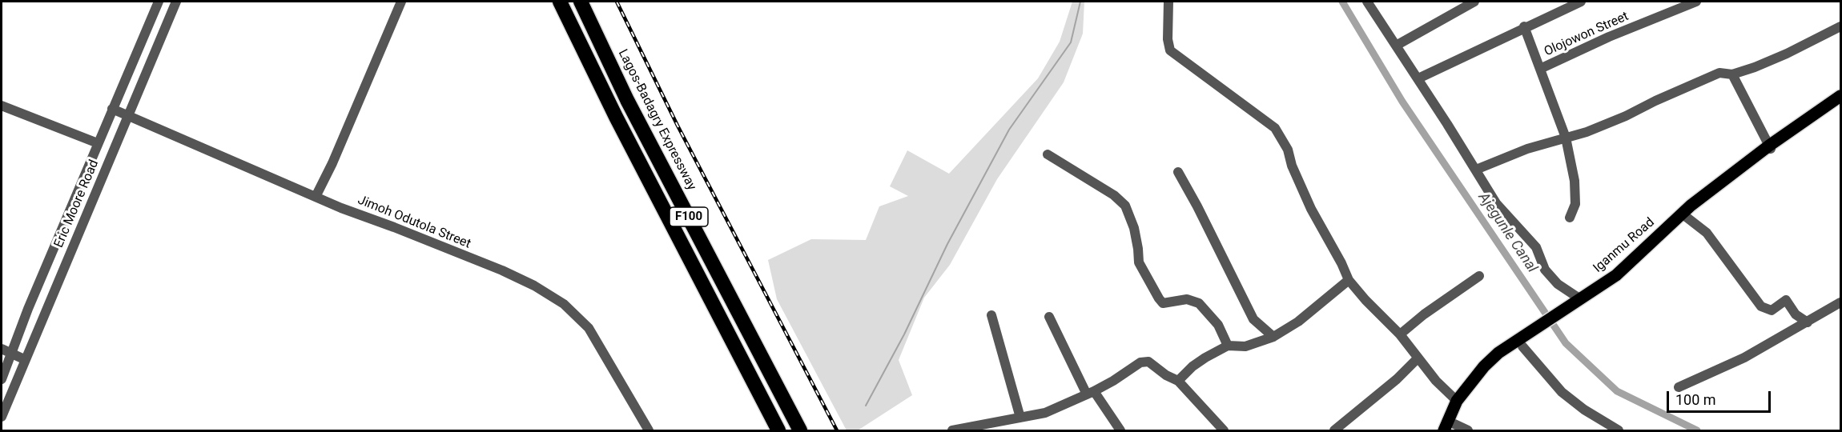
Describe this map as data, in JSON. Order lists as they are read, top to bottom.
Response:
{
  "streets": {
    "highway": ["Lagos-Badagry Expressway", "F100"],
    "main road": ["Iganmu Road"],
    "street": ["Olojowon Street", "Eric Moore Road", "Jimoh Odutola Street"]
  },
  "crossings": [
    ["Eric Moore Road", "Jimoh Odutola Street"]
  ],
  "water": ["Ajegunle Canal"],
  "scale_bar": "100 m"
}
